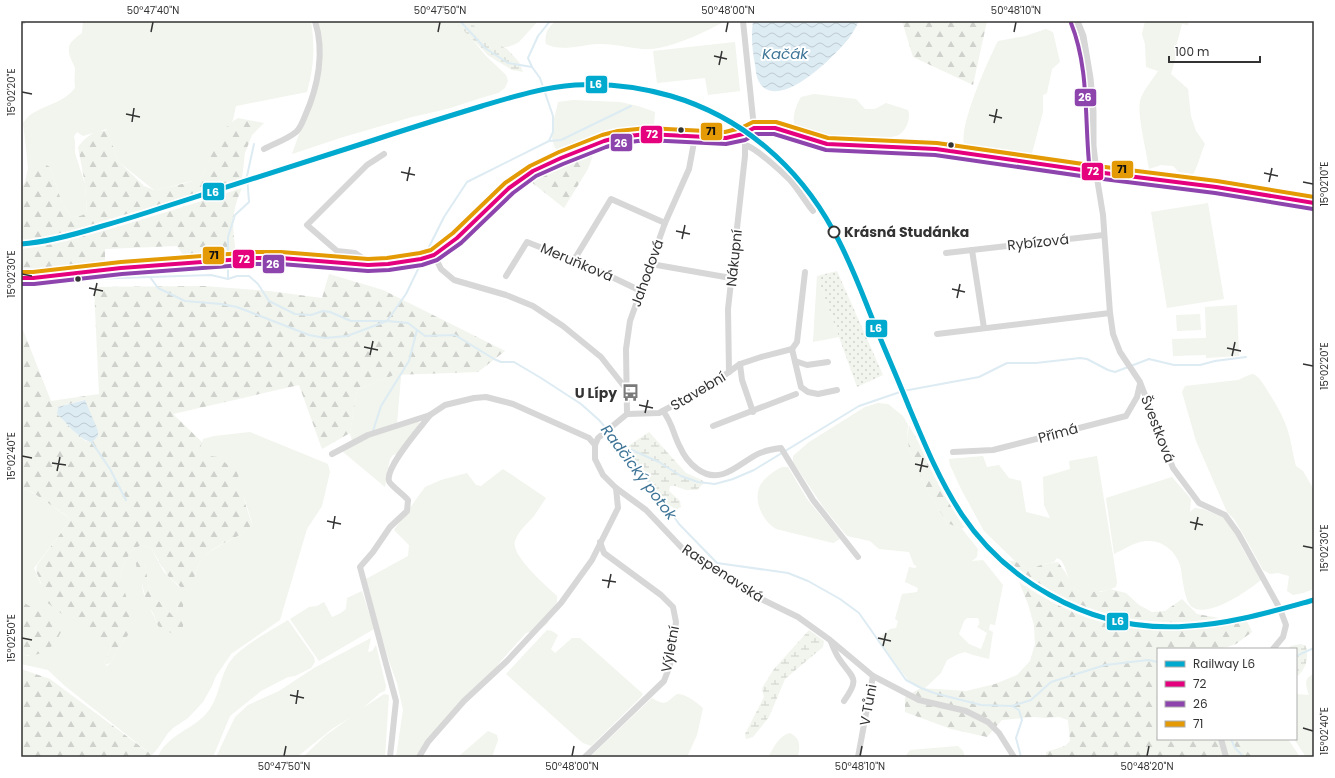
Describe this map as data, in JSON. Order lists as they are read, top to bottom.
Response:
{
  "streets": {
    "street": [
      "Rybízová",
      "Nákupní",
      "Meruňková",
      "Jahodová",
      "Stavební",
      "Švestková",
      "Přímá",
      "Raspenavská",
      "Výletní",
      "V Tůni"
    ]
  },
  "crossings": [
    ["Rybízová", "Švestková"],
    ["Nákupní", "Stavební"],
    ["Meruňková", "Jahodová"],
    ["Jahodová", "Stavební"],
    ["Švestková", "Přímá"],
    ["Raspenavská", "V Tůni"]
  ],
  "water": ["Kačák", "Radčický potok"],
  "places": {
    "other": ["Krásná Studánka"],
    "bus stop": ["U Lípy"]
  },
  "lines": [
    "transit line 26",
    "rail line L6",
    "transit line 71",
    "transit line 72"
  ],
  "legend": [
    "Railway L6",
    "72",
    "26",
    "71"
  ],
  "scale_bar": "100 m",
  "coordinates": [
    "50°47'40\"N",
    "50°47'50\"N",
    "50°48'00\"N",
    "50°48'10\"N",
    "15°02'20\"E",
    "15°02'10\"E",
    "15°02'30\"E",
    "15°02'40\"E",
    "15°02'50\"E",
    "50°48'20\"N"
  ]
}
